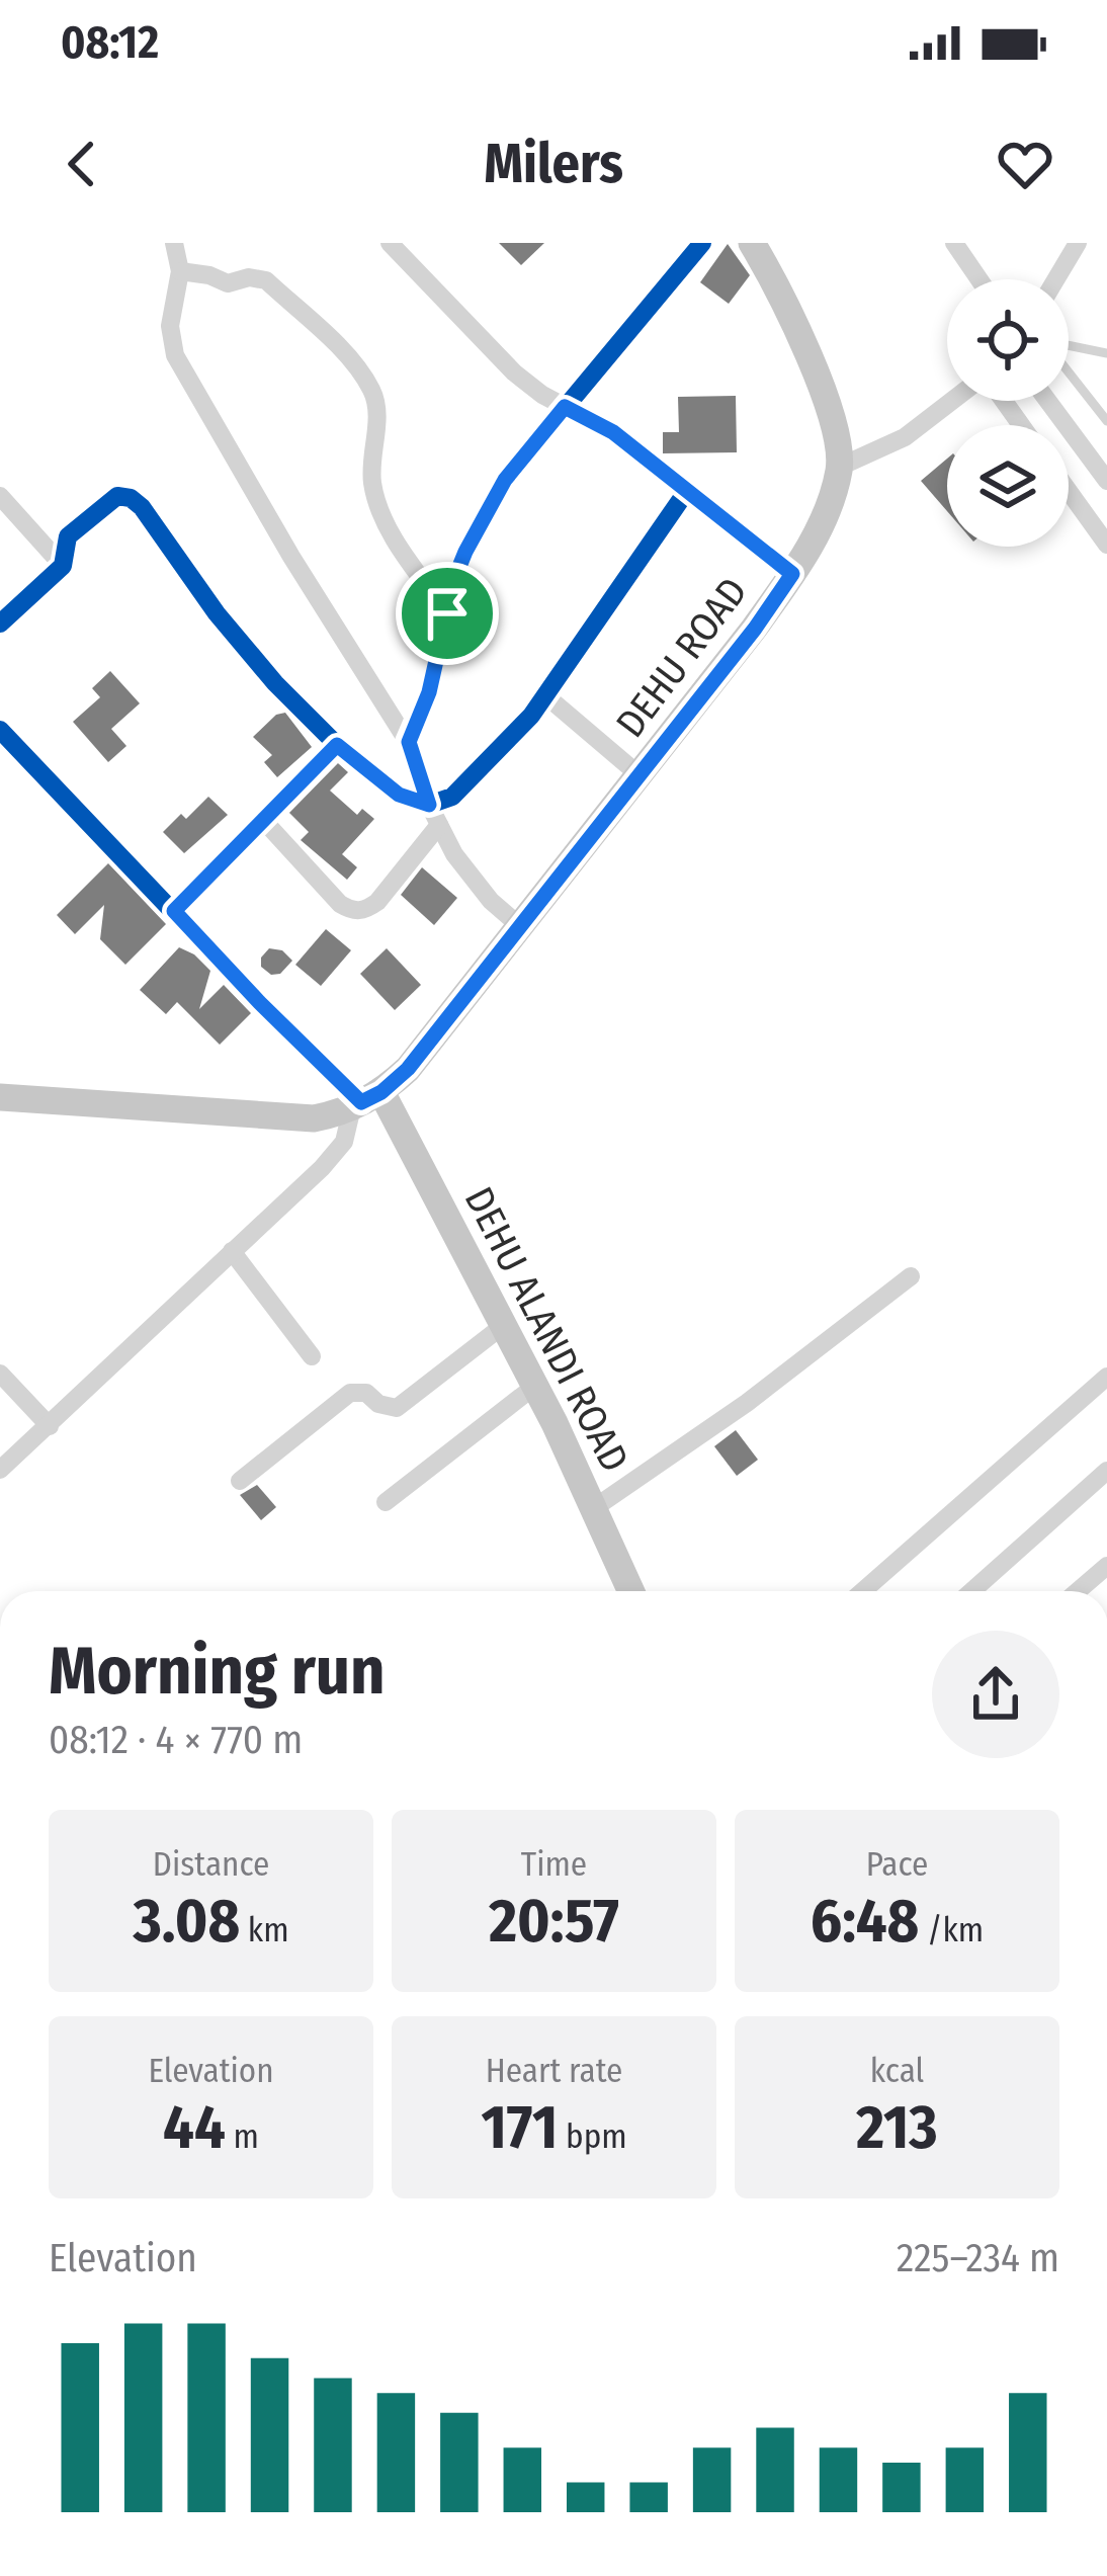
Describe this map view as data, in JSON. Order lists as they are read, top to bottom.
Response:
{
  "streets": {
    "main road": ["DEHU ROAD", "DEHU ALANDI ROAD"]
  },
  "crossings": [
    ["DEHU ROAD", "DEHU ALANDI ROAD"]
  ],
  "page": {
    "status": "08:12",
    "header": "Milers",
    "heading": ["Morning run", "08:12 · 4 × 770 m"],
    "stats": [
      ["Distance", "3.08 km"],
      ["Time", "20:57"],
      ["Pace", "6:48 /km"],
      ["Elevation", "44 m"],
      ["Heart rate", "171 bpm"],
      ["kcal", "213"]
    ],
    "chart": ["Elevation", "225–234 m"]
  }
}
